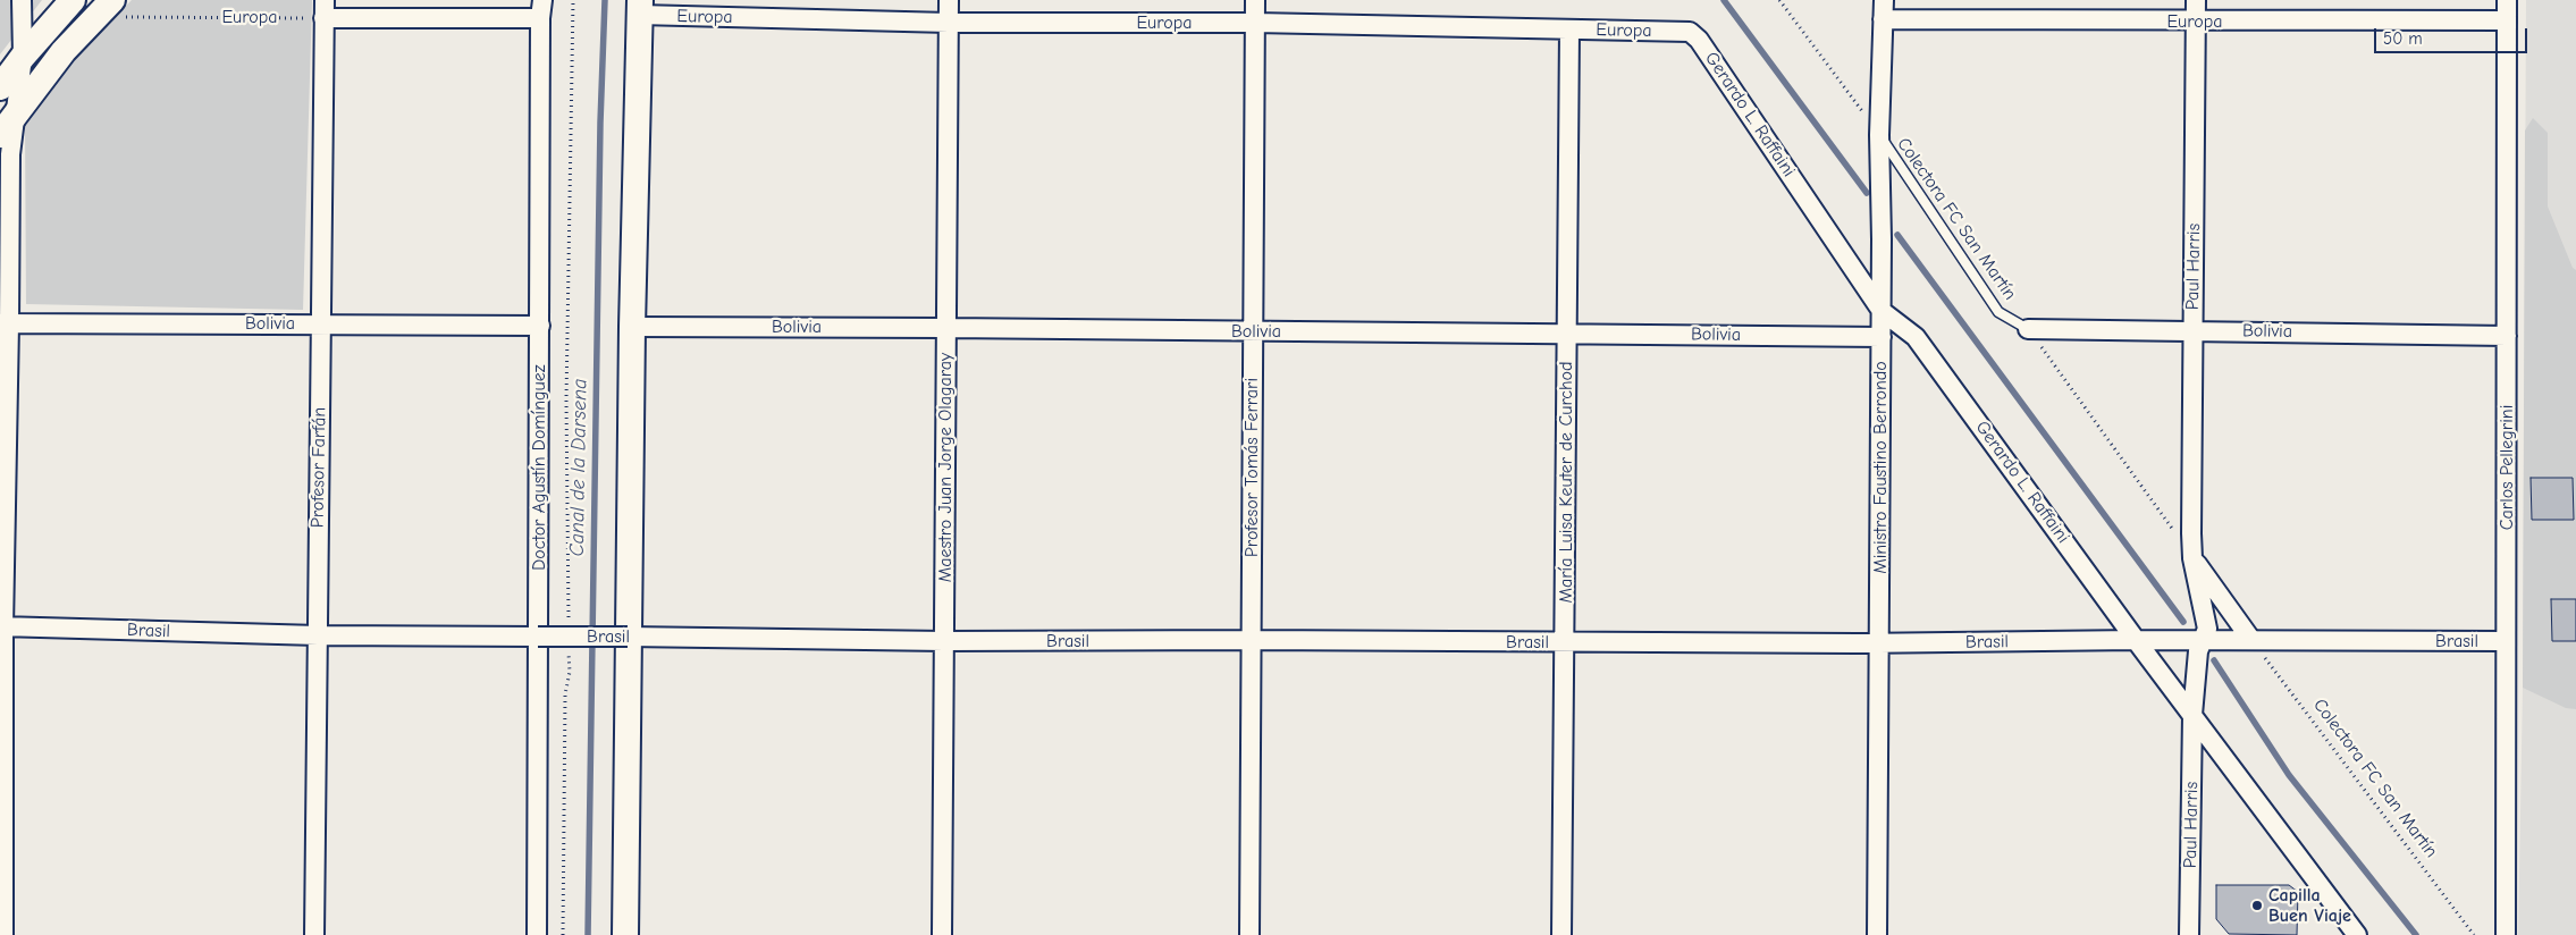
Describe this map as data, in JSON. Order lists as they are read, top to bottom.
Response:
{
  "streets": {
    "street": [
      "Europa",
      "Gerardo L. Raffaini",
      "Paul Harris",
      "Bolivia",
      "Profesor Farfán",
      "Doctor Agustín Domínguez",
      "Maestro Juan Jorge Olagaray",
      "Profesor Tomás Ferrari",
      "Ministro Faustino Berrondo",
      "Carlos Pellegrini",
      "María Luisa Keuter de Curchod",
      "Brasil"
    ],
    "lane": ["Colectora FC San Martín"]
  },
  "crossings": [
    ["Europa", "Gerardo L. Raffaini"],
    ["Europa", "Paul Harris"],
    ["Europa", "Profesor Farfán"],
    ["Europa", "Maestro Juan Jorge Olagaray"],
    ["Europa", "Profesor Tomás Ferrari"],
    ["Europa", "Ministro Faustino Berrondo"],
    ["Europa", "Carlos Pellegrini"],
    ["Europa", "María Luisa Keuter de Curchod"],
    ["Gerardo L. Raffaini", "Paul Harris"],
    ["Gerardo L. Raffaini", "Ministro Faustino Berrondo"],
    ["Gerardo L. Raffaini", "Brasil"],
    ["Colectora FC San Martín", "Bolivia"],
    ["Colectora FC San Martín", "Ministro Faustino Berrondo"],
    ["Colectora FC San Martín", "Brasil"],
    ["Paul Harris", "Bolivia"],
    ["Paul Harris", "Brasil"],
    ["Bolivia", "Profesor Farfán"],
    ["Bolivia", "Doctor Agustín Domínguez"],
    ["Bolivia", "Maestro Juan Jorge Olagaray"],
    ["Bolivia", "Profesor Tomás Ferrari"],
    ["Bolivia", "Ministro Faustino Berrondo"],
    ["Bolivia", "Carlos Pellegrini"],
    ["Bolivia", "María Luisa Keuter de Curchod"],
    ["Profesor Farfán", "Brasil"],
    ["Doctor Agustín Domínguez", "Brasil"],
    ["Maestro Juan Jorge Olagaray", "Brasil"],
    ["Profesor Tomás Ferrari", "Brasil"],
    ["Ministro Faustino Berrondo", "Brasil"],
    ["Carlos Pellegrini", "Brasil"],
    ["María Luisa Keuter de Curchod", "Brasil"]
  ],
  "water": ["Canal de la Darsena"],
  "places": ["Capilla Buen Viaje"],
  "scale_bar": "50 m"
}
